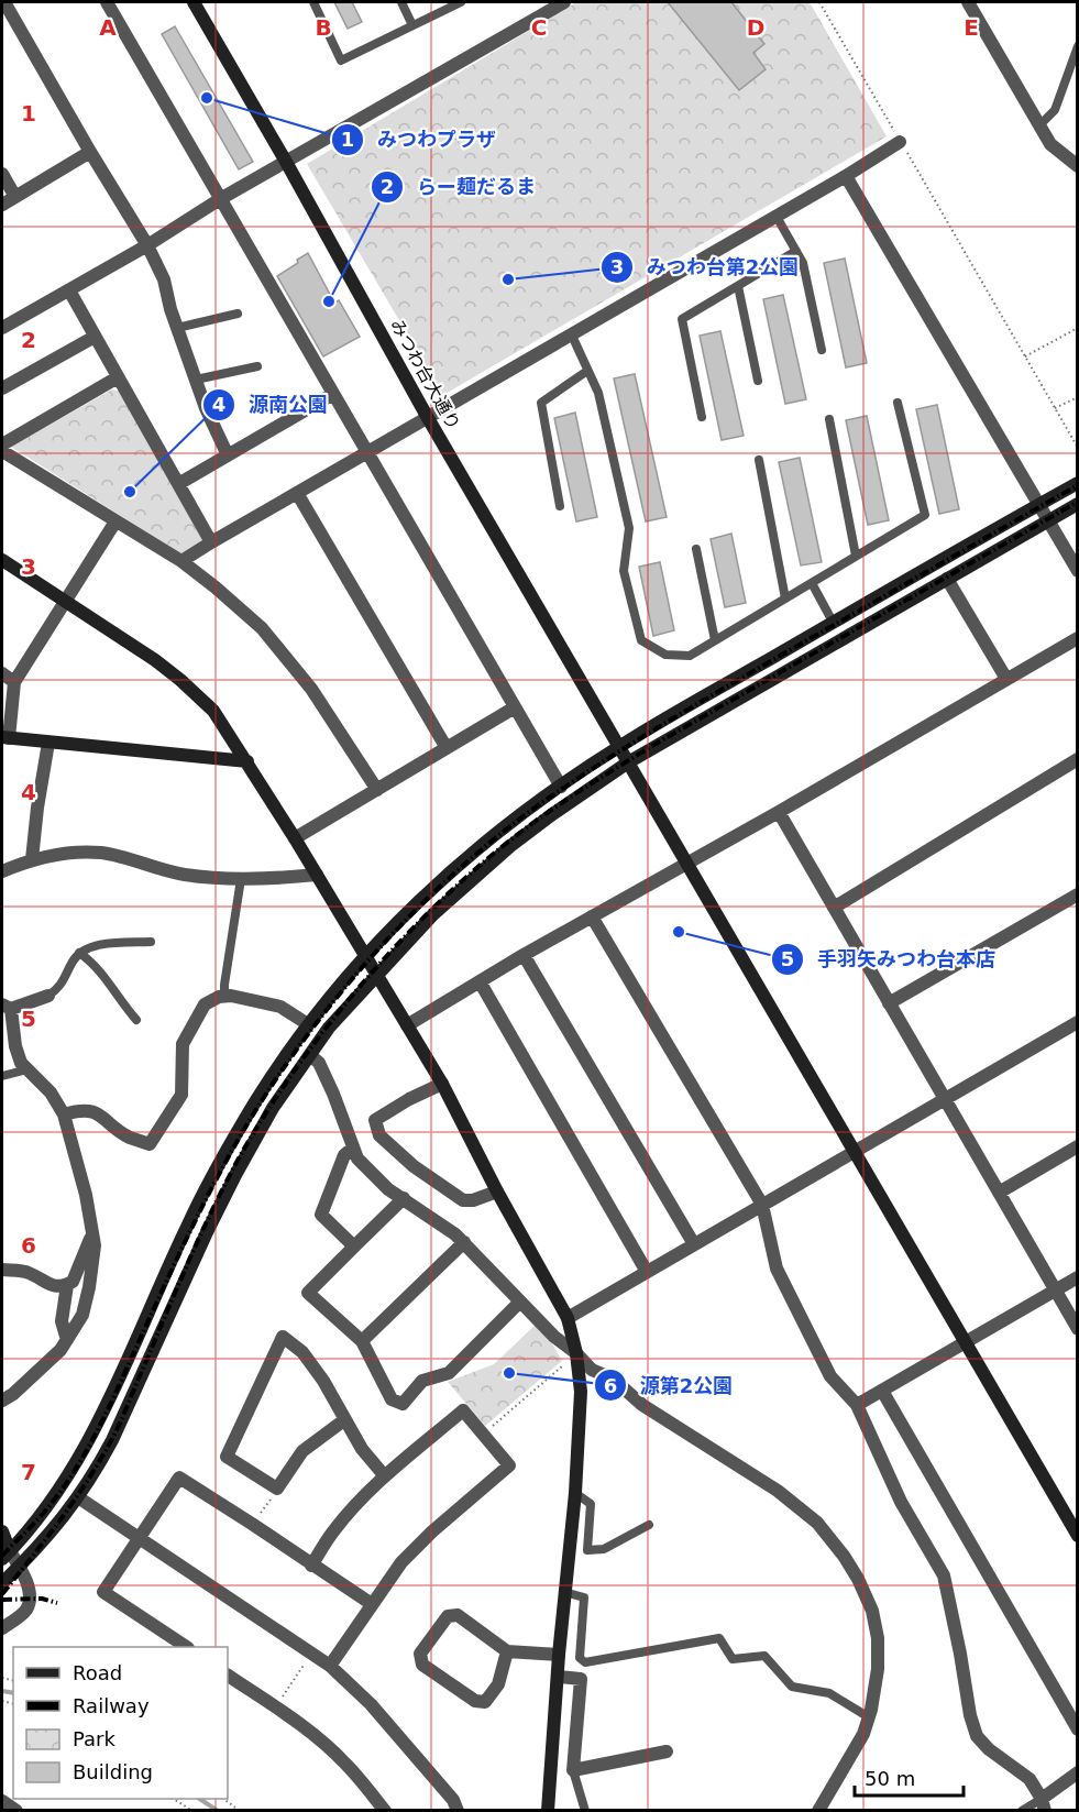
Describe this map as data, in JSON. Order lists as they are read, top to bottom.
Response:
{
  "streets": {
    "street": ["みつわ台大通り"]
  },
  "places": [
    "みつわプラザ",
    "みつわ台第2公園",
    "らー麺だるま",
    "源南公園",
    "手羽矢みつわ台本店",
    "源第2公園"
  ],
  "legend": [
    "Road",
    "Railway",
    "Park",
    "Building"
  ],
  "scale_bar": "50 m",
  "grid": {
    "columns": [
      "A",
      "B",
      "C",
      "D",
      "E"
    ],
    "rows": [
      "1",
      "2",
      "3",
      "4",
      "5",
      "6",
      "7"
    ]
  }
}
